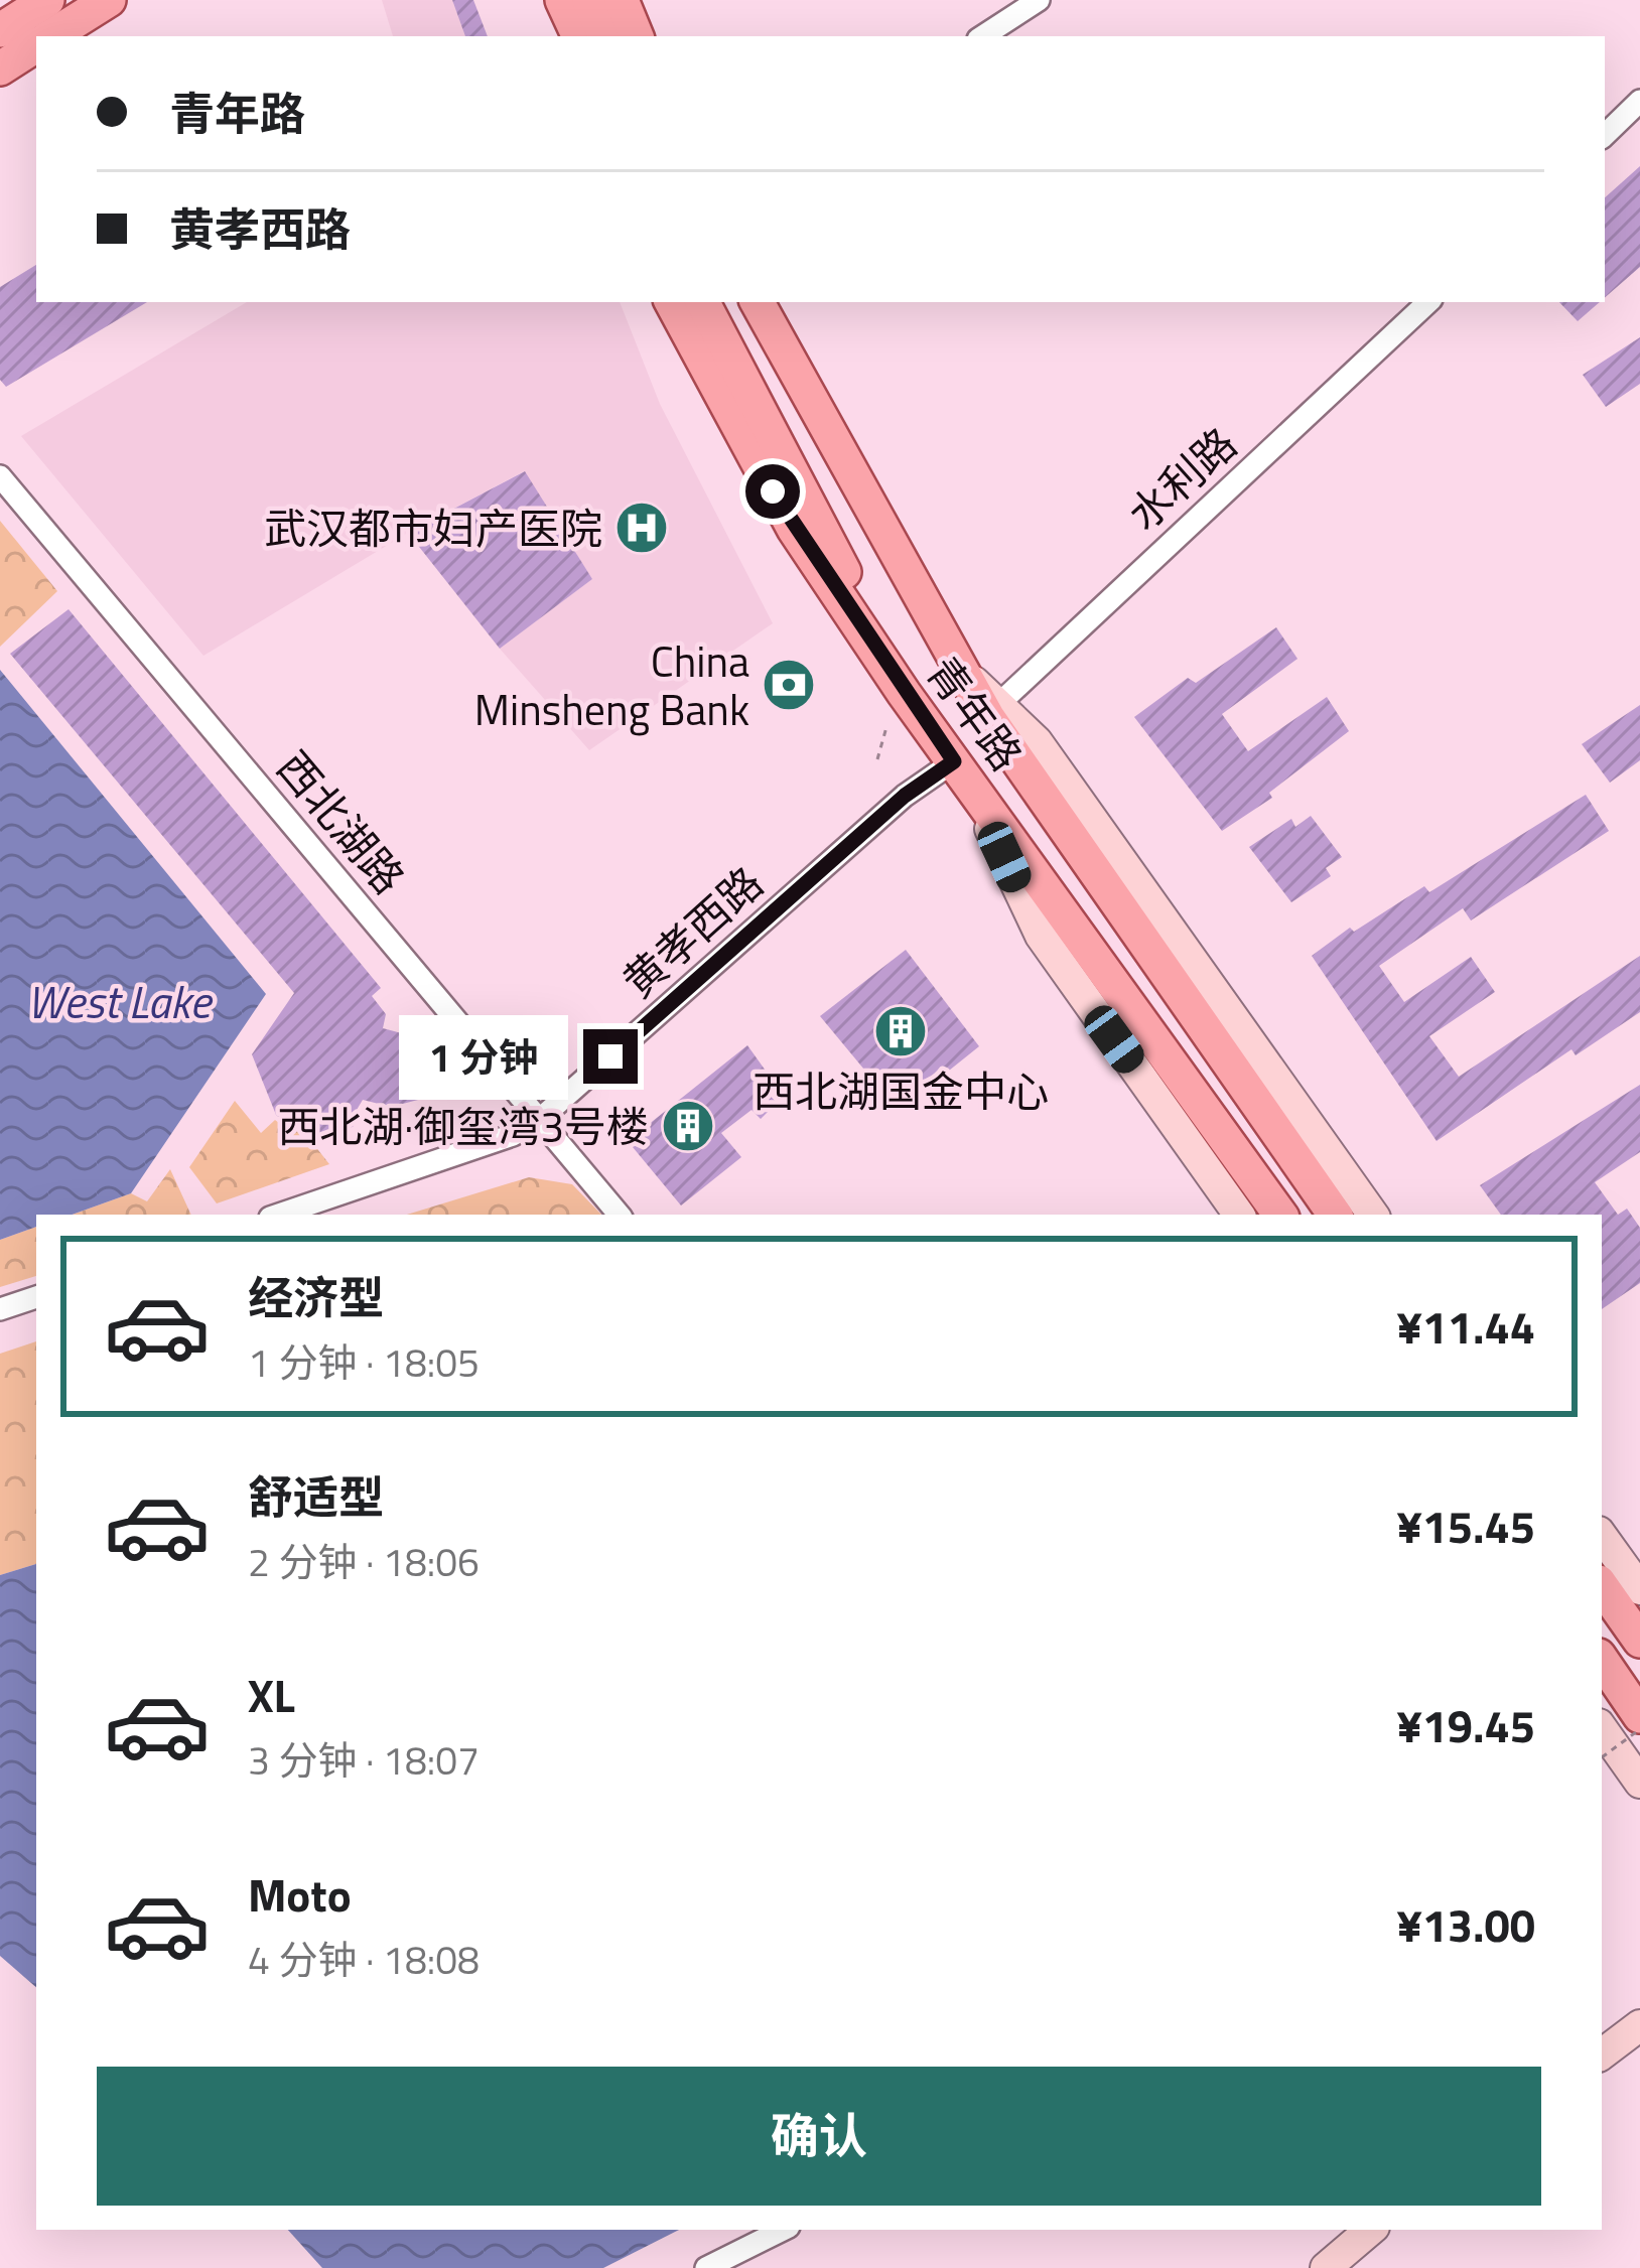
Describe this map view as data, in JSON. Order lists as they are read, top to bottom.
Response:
{
  "streets": {
    "main road": ["青年路"],
    "street": ["水利路", "西北湖路", "黄孝西路"]
  },
  "crossings": [
    ["水利路", "青年路"],
    ["青年路", "黄孝西路"],
    ["西北湖路", "黄孝西路"]
  ],
  "water": ["West Lake"],
  "places": {
    "hospital": ["武汉都市妇产医院"],
    "bank": ["China Minsheng Bank"],
    "building": ["西北湖国金中心", "西北湖·御玺湾3号楼"]
  },
  "page": {
    "banner": ["青年路", "黄孝西路"],
    "bubble": "1 分钟",
    "list": [
      {
        "name": "经济型",
        "note": "1 分钟 · 18:05",
        "value": "¥11.44"
      },
      {
        "name": "舒适型",
        "note": "2 分钟 · 18:06",
        "value": "¥15.45"
      },
      {
        "name": "XL",
        "note": "3 分钟 · 18:07",
        "value": "¥19.45"
      },
      {
        "name": "Moto",
        "note": "4 分钟 · 18:08",
        "value": "¥13.00"
      }
    ],
    "buttons": "确认"
  }
}
